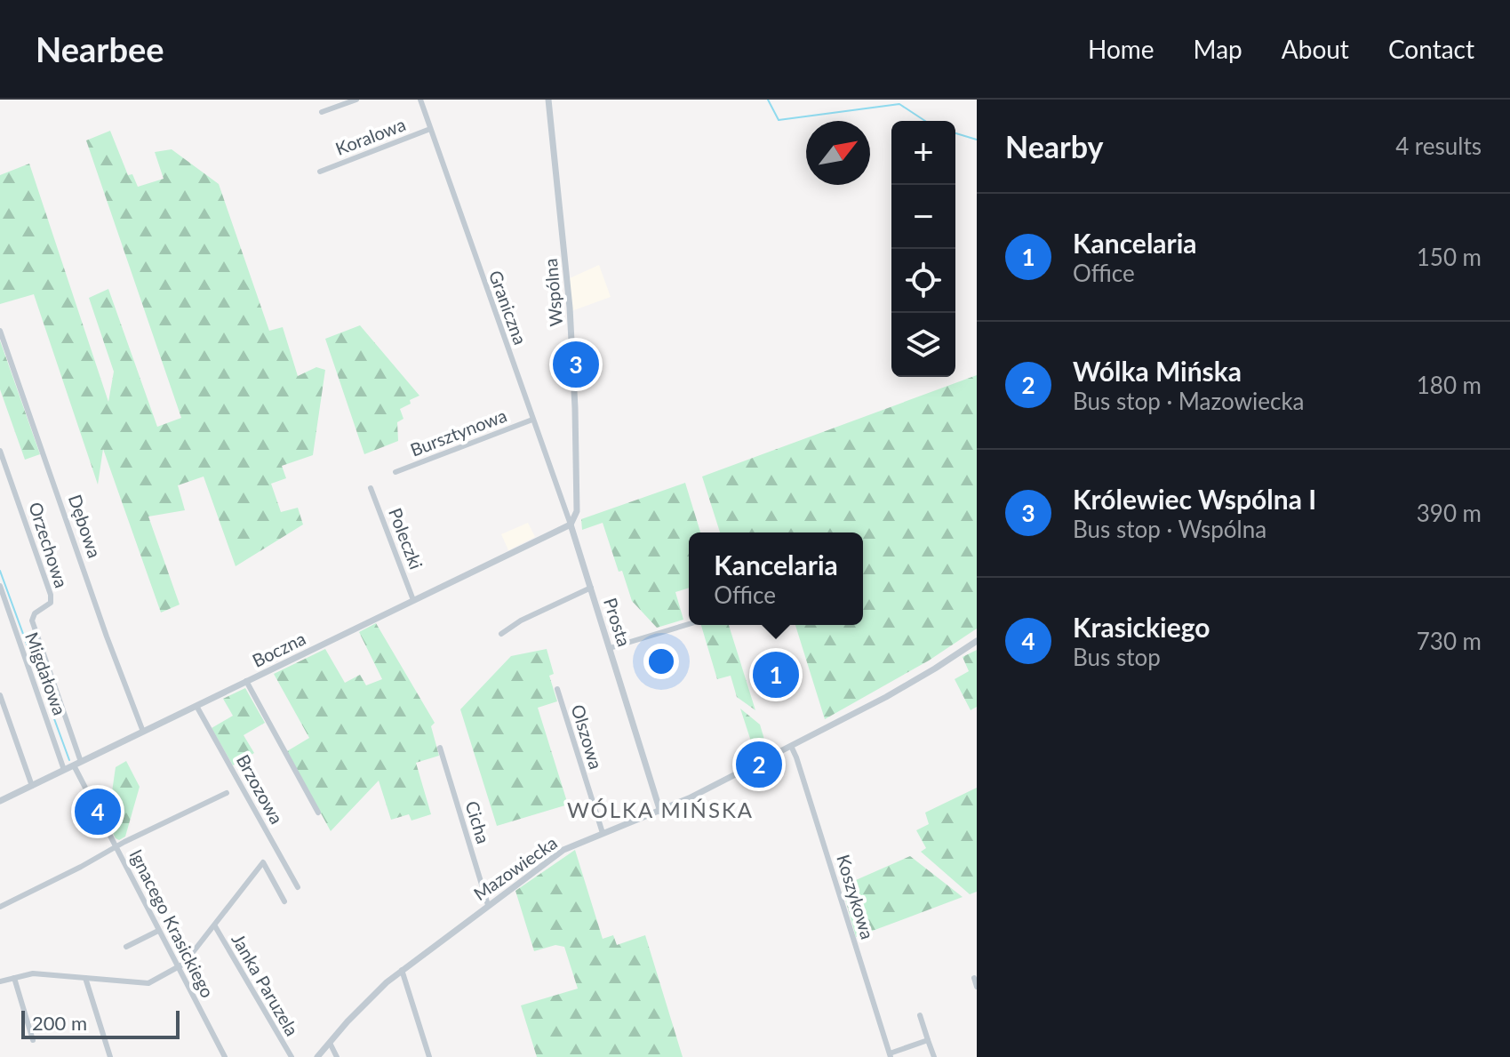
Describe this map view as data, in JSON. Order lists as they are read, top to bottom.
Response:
{
  "streets": {
    "street": [
      "Koralowa",
      "Wspólna",
      "Graniczna",
      "Bursztynowa",
      "Dębowa",
      "Poleczki",
      "Orzechowa",
      "Prosta",
      "Boczna",
      "Migdałowa",
      "Olszowa",
      "Brzozowa",
      "Cicha",
      "Mazowiecka",
      "Koszykowa",
      "Ignacego Krasickiego",
      "Janka Paruzela"
    ]
  },
  "crossings": [
    ["Koralowa", "Graniczna"],
    ["Wspólna", "Graniczna"],
    ["Wspólna", "Prosta"],
    ["Wspólna", "Boczna"],
    ["Graniczna", "Bursztynowa"],
    ["Graniczna", "Prosta"],
    ["Graniczna", "Boczna"],
    ["Dębowa", "Boczna"],
    ["Poleczki", "Boczna"],
    ["Orzechowa", "Boczna"],
    ["Orzechowa", "Ignacego Krasickiego"],
    ["Prosta", "Boczna"],
    ["Prosta", "Mazowiecka"],
    ["Boczna", "Migdałowa"],
    ["Boczna", "Brzozowa"],
    ["Boczna", "Ignacego Krasickiego"],
    ["Olszowa", "Mazowiecka"],
    ["Cicha", "Mazowiecka"],
    ["Mazowiecka", "Koszykowa"]
  ],
  "districts": ["WÓLKA MIŃSKA"],
  "scale_bar": "200 m",
  "north": "top right",
  "page": {
    "header": "Nearbee",
    "nav": [
      "Home",
      "Map",
      "About",
      "Contact"
    ],
    "heading": ["Nearby", "4 results"],
    "map_buttons": ["+", "−"],
    "list": [
      {
        "mark": "1",
        "name": "Kancelaria",
        "note": "Office",
        "value": "150 m"
      },
      {
        "mark": "2",
        "name": "Wólka Mińska",
        "note": "Bus stop · Mazowiecka",
        "value": "180 m"
      },
      {
        "mark": "3",
        "name": "Królewiec Wspólna I",
        "note": "Bus stop · Wspólna",
        "value": "390 m"
      },
      {
        "mark": "4",
        "name": "Krasickiego",
        "note": "Bus stop",
        "value": "730 m"
      }
    ],
    "pins": [
      "3",
      "1",
      "2",
      "4"
    ],
    "popup": ["Kancelaria", "Office"],
    "scale": "200 m"
  }
}
